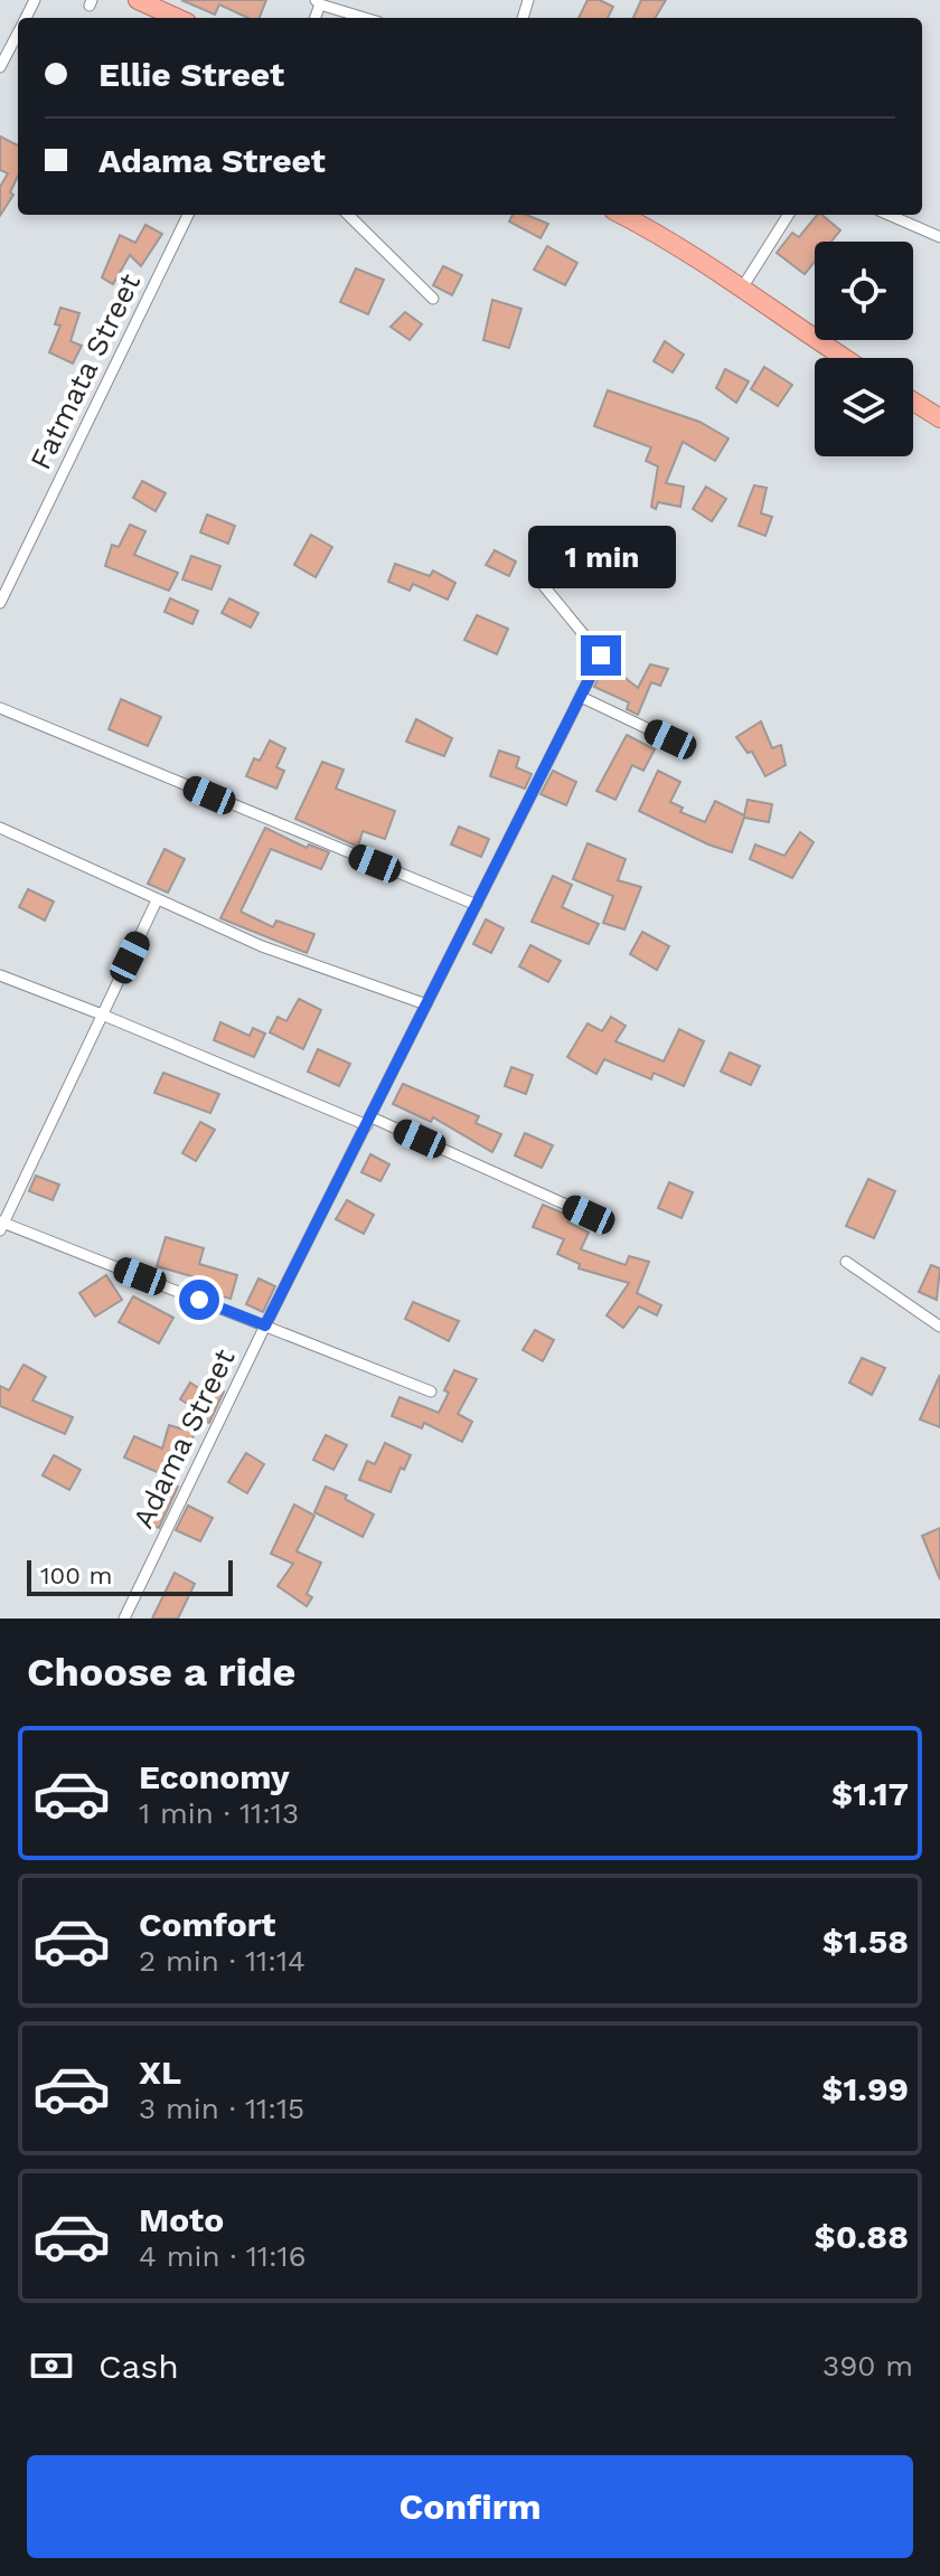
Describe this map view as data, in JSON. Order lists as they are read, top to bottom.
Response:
{
  "streets": {
    "street": ["Fatmata Street", "Adama Street"]
  },
  "scale_bar": "100 m",
  "page": {
    "banner": ["Ellie Street", "Adama Street"],
    "bubble": "1 min",
    "scale": "100 m",
    "heading": "Choose a ride",
    "list": [
      {
        "name": "Economy",
        "note": "1 min · 11:13",
        "value": "$1.17"
      },
      {
        "name": "Comfort",
        "note": "2 min · 11:14",
        "value": "$1.58"
      },
      {
        "name": "XL",
        "note": "3 min · 11:15",
        "value": "$1.99"
      },
      {
        "name": "Moto",
        "note": "4 min · 11:16",
        "value": "$0.88"
      }
    ],
    "pay": ["Cash", "390 m"],
    "buttons": "Confirm"
  }
}
